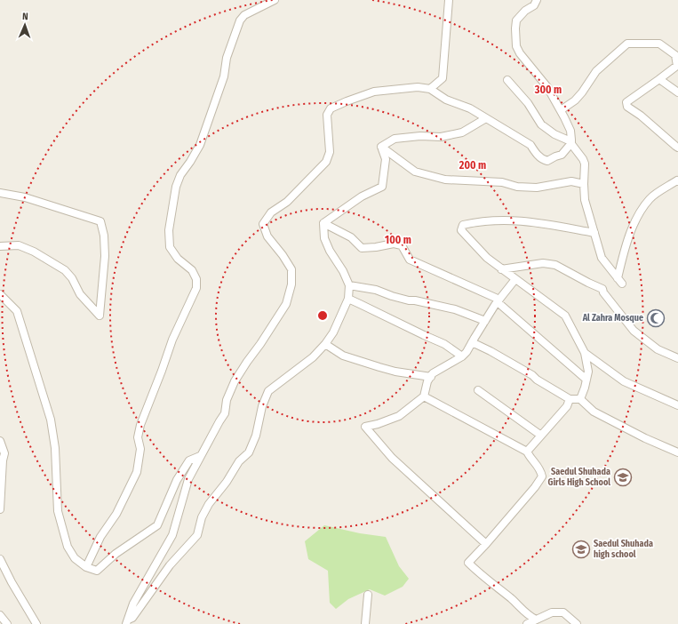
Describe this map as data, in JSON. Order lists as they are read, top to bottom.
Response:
{
  "places": {
    "mosque": ["Al Zahra Mosque"],
    "school or university": ["Saedul Shuhada Girls High School", "Saedul Shuhada high school"]
  },
  "north": "top",
  "rings": ["300 m", "200 m", "100 m"]
}
